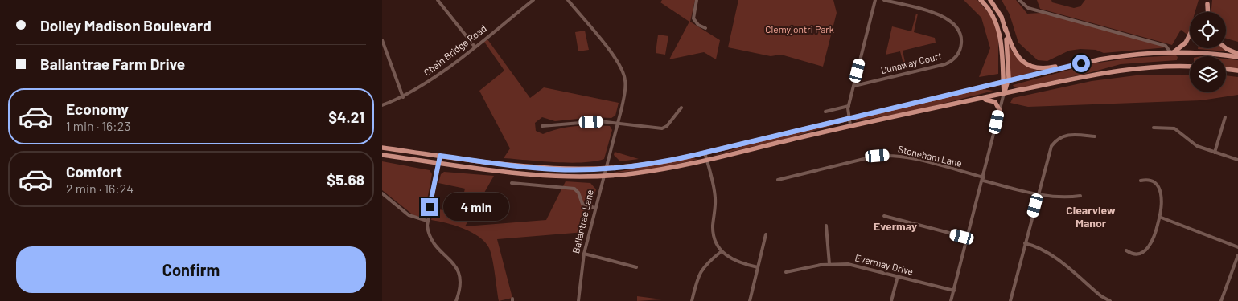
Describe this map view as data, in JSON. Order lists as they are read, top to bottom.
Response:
{
  "streets": {
    "street": [
      "Chain Bridge Road",
      "Dunaway Court",
      "Stoneham Lane",
      "Ballantrae Lane",
      "Evermay Drive"
    ]
  },
  "districts": ["Clearview Manor", "Evermay"],
  "parks": ["Clemyjontri Park"],
  "page": {
    "banner": ["Dolley Madison Boulevard", "Ballantrae Farm Drive"],
    "list": [
      {
        "name": "Economy",
        "note": "1 min · 16:23",
        "value": "$4.21"
      },
      {
        "name": "Comfort",
        "note": "2 min · 16:24",
        "value": "$5.68"
      }
    ],
    "bubble": "4 min",
    "buttons": "Confirm"
  }
}
